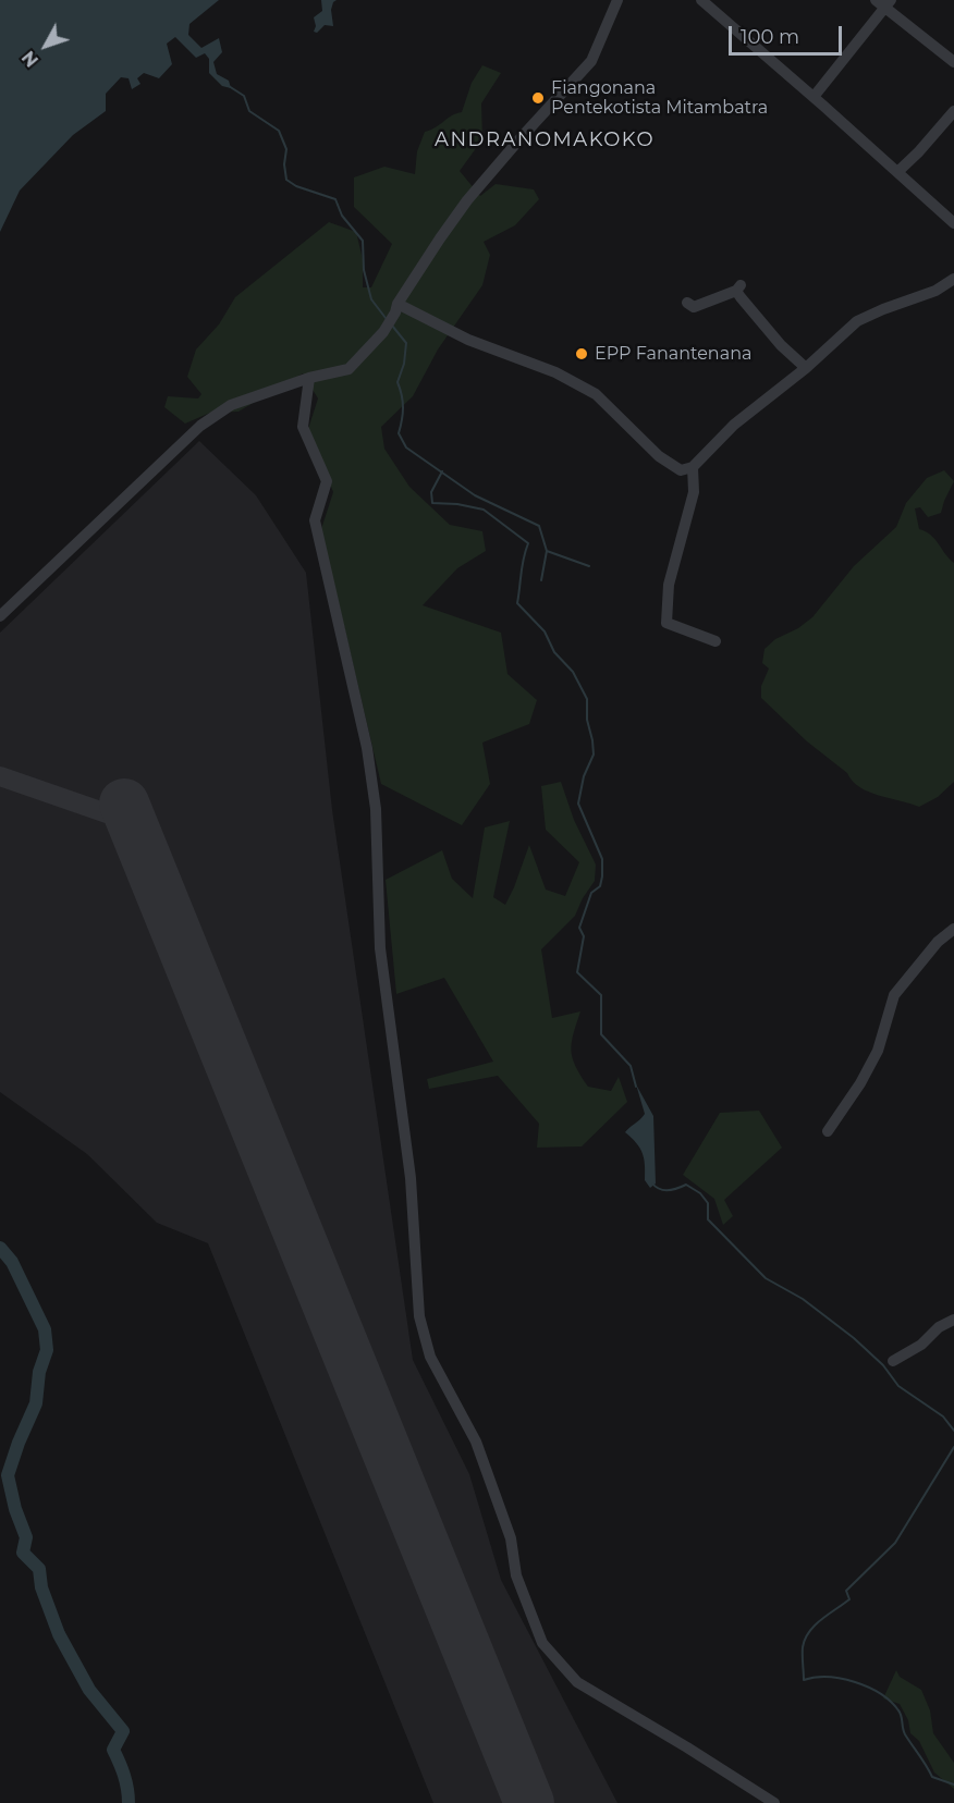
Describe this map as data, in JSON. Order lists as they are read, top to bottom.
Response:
{
  "districts": ["ANDRANOMAKOKO"],
  "places": ["Fiangonana Pentekotista Mitambatra", "EPP Fanantenana"],
  "scale_bar": "100 m",
  "north": "bottom left"
}
